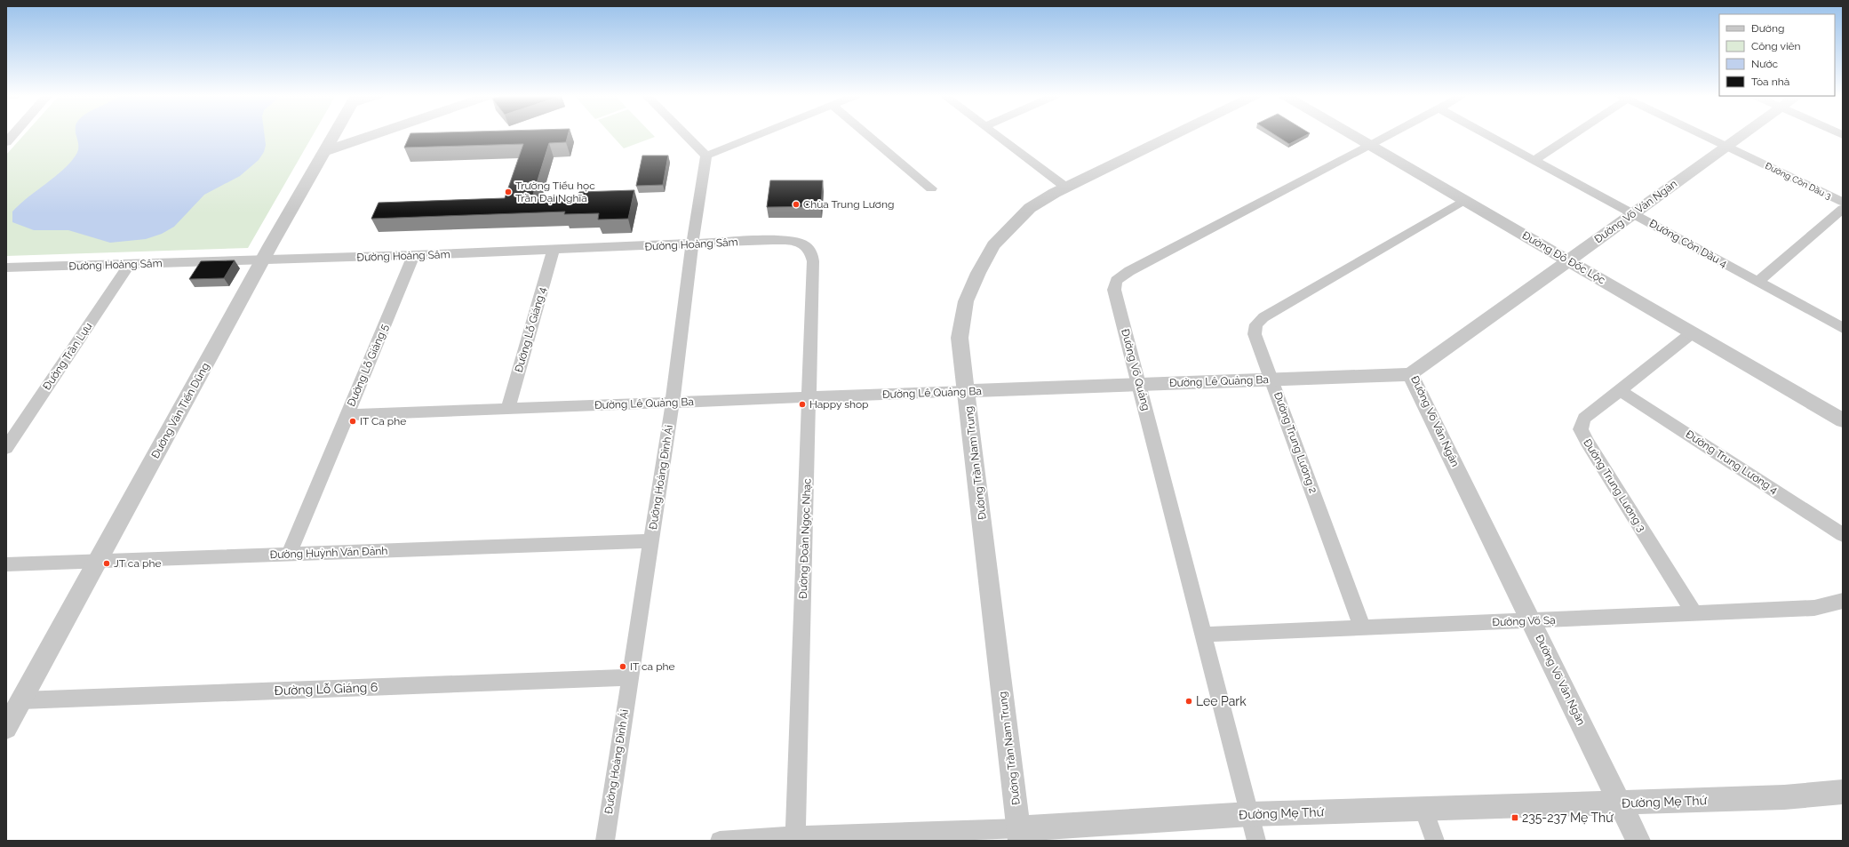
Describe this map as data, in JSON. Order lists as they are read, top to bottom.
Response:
{
  "streets": {
    "street": [
      "Đường Cồn Dầu 3",
      "Đường Võ Văn Ngân",
      "Đường Cồn Dầu 4",
      "Đường Hoàng Sâm",
      "Đường Đô Đốc Lộc",
      "Đường Lỗ Giáng 4",
      "Đường Trần Lựu",
      "Đường Lỗ Giáng 5",
      "Đường Võ Quảng",
      "Đường Lê Quảng Ba",
      "Đường Văn Tiến Dũng",
      "Đường Trung Lương 2",
      "Đường Trung Lương 4",
      "Đường Trần Nam Trung",
      "Đường Hoàng Đình Ái",
      "Đường Trung Lương 3",
      "Đường Đoàn Ngọc Nhạc",
      "Đường Huỳnh Văn Đảnh",
      "Đường Võ Sạ",
      "Đường Lỗ Giáng 6",
      "Đường Mẹ Thứ"
    ]
  },
  "crossings": [
    ["Đường Cồn Dầu 3", "Đường Võ Văn Ngân"],
    ["Đường Võ Văn Ngân", "Đường Cồn Dầu 4"],
    ["Đường Võ Văn Ngân", "Đường Đô Đốc Lộc"],
    ["Đường Võ Văn Ngân", "Đường Lê Quảng Ba"],
    ["Đường Võ Văn Ngân", "Đường Võ Sạ"],
    ["Đường Võ Văn Ngân", "Đường Mẹ Thứ"],
    ["Đường Hoàng Sâm", "Đường Lỗ Giáng 4"],
    ["Đường Hoàng Sâm", "Đường Trần Lựu"],
    ["Đường Hoàng Sâm", "Đường Lỗ Giáng 5"],
    ["Đường Hoàng Sâm", "Đường Văn Tiến Dũng"],
    ["Đường Hoàng Sâm", "Đường Hoàng Đình Ái"],
    ["Đường Hoàng Sâm", "Đường Đoàn Ngọc Nhạc"],
    ["Đường Đô Đốc Lộc", "Đường Võ Quảng"],
    ["Đường Đô Đốc Lộc", "Đường Trung Lương 2"],
    ["Đường Đô Đốc Lộc", "Đường Trung Lương 3"],
    ["Đường Lỗ Giáng 4", "Đường Lê Quảng Ba"],
    ["Đường Lỗ Giáng 5", "Đường Lê Quảng Ba"],
    ["Đường Lỗ Giáng 5", "Đường Huỳnh Văn Đảnh"],
    ["Đường Võ Quảng", "Đường Lê Quảng Ba"],
    ["Đường Võ Quảng", "Đường Võ Sạ"],
    ["Đường Võ Quảng", "Đường Mẹ Thứ"],
    ["Đường Lê Quảng Ba", "Đường Trung Lương 2"],
    ["Đường Lê Quảng Ba", "Đường Trần Nam Trung"],
    ["Đường Lê Quảng Ba", "Đường Hoàng Đình Ái"],
    ["Đường Lê Quảng Ba", "Đường Đoàn Ngọc Nhạc"],
    ["Đường Văn Tiến Dũng", "Đường Huỳnh Văn Đảnh"],
    ["Đường Văn Tiến Dũng", "Đường Lỗ Giáng 6"],
    ["Đường Trung Lương 2", "Đường Võ Sạ"],
    ["Đường Trung Lương 4", "Đường Trung Lương 3"],
    ["Đường Trần Nam Trung", "Đường Mẹ Thứ"],
    ["Đường Hoàng Đình Ái", "Đường Huỳnh Văn Đảnh"],
    ["Đường Hoàng Đình Ái", "Đường Lỗ Giáng 6"],
    ["Đường Trung Lương 3", "Đường Võ Sạ"],
    ["Đường Đoàn Ngọc Nhạc", "Đường Mẹ Thứ"]
  ],
  "places": {
    "other": [
      "Trường Tiểu học Trần Đại Nghĩa",
      "Chùa Trung Lương",
      "Happy shop",
      "IT Ca phe",
      "JT ca phe",
      "IT ca phe",
      "Lee Park"
    ],
    "transit": ["235-237 Mẹ Thứ"]
  },
  "legend": [
    "Đường",
    "Công viên",
    "Nước",
    "Tòa nhà"
  ]
}
